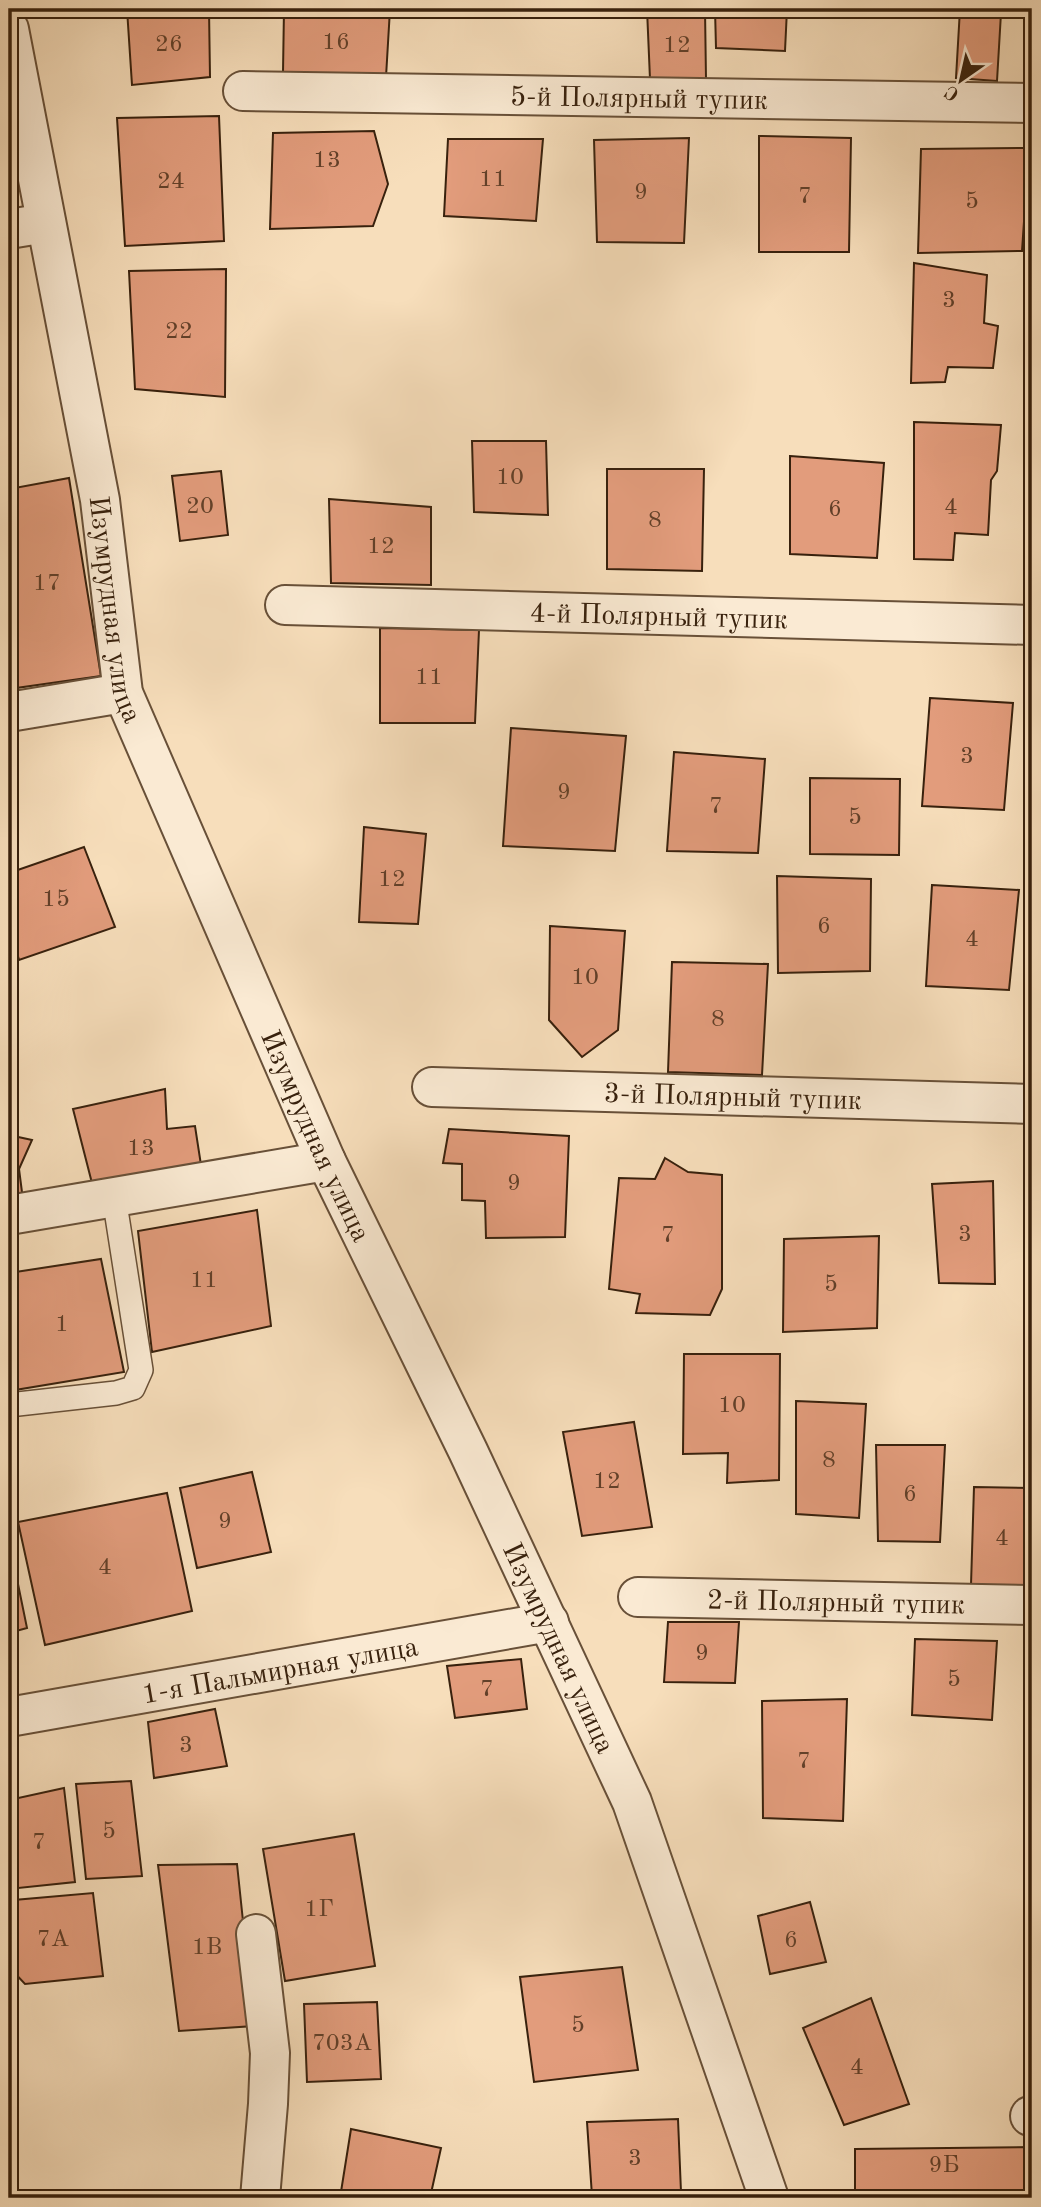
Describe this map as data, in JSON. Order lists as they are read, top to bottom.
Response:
{
  "streets": {
    "street": [
      "5-й Полярный тупик",
      "Изумрудная улица",
      "4-й Полярный тупик",
      "3-й Полярный тупик",
      "2-й Полярный тупик",
      "1-я Пальмирная улица"
    ]
  },
  "crossings": [
    ["Изумрудная улица", "1-я Пальмирная улица"]
  ],
  "house_numbers": [
    "16",
    "26",
    "12",
    "13",
    "11",
    "24",
    "9",
    "7",
    "5",
    "3",
    "22",
    "10",
    "20",
    "4",
    "6",
    "8",
    "12",
    "17",
    "11",
    "3",
    "9",
    "7",
    "5",
    "12",
    "15",
    "6",
    "4",
    "10",
    "8",
    "13",
    "9",
    "3",
    "7",
    "11",
    "5",
    "1",
    "10",
    "8",
    "12",
    "6",
    "9",
    "4",
    "4",
    "9",
    "5",
    "7",
    "3",
    "7",
    "5",
    "7",
    "1Г",
    "7А",
    "6",
    "1В",
    "5",
    "703А",
    "4",
    "3",
    "9Б"
  ],
  "north": "bottom left"
}
